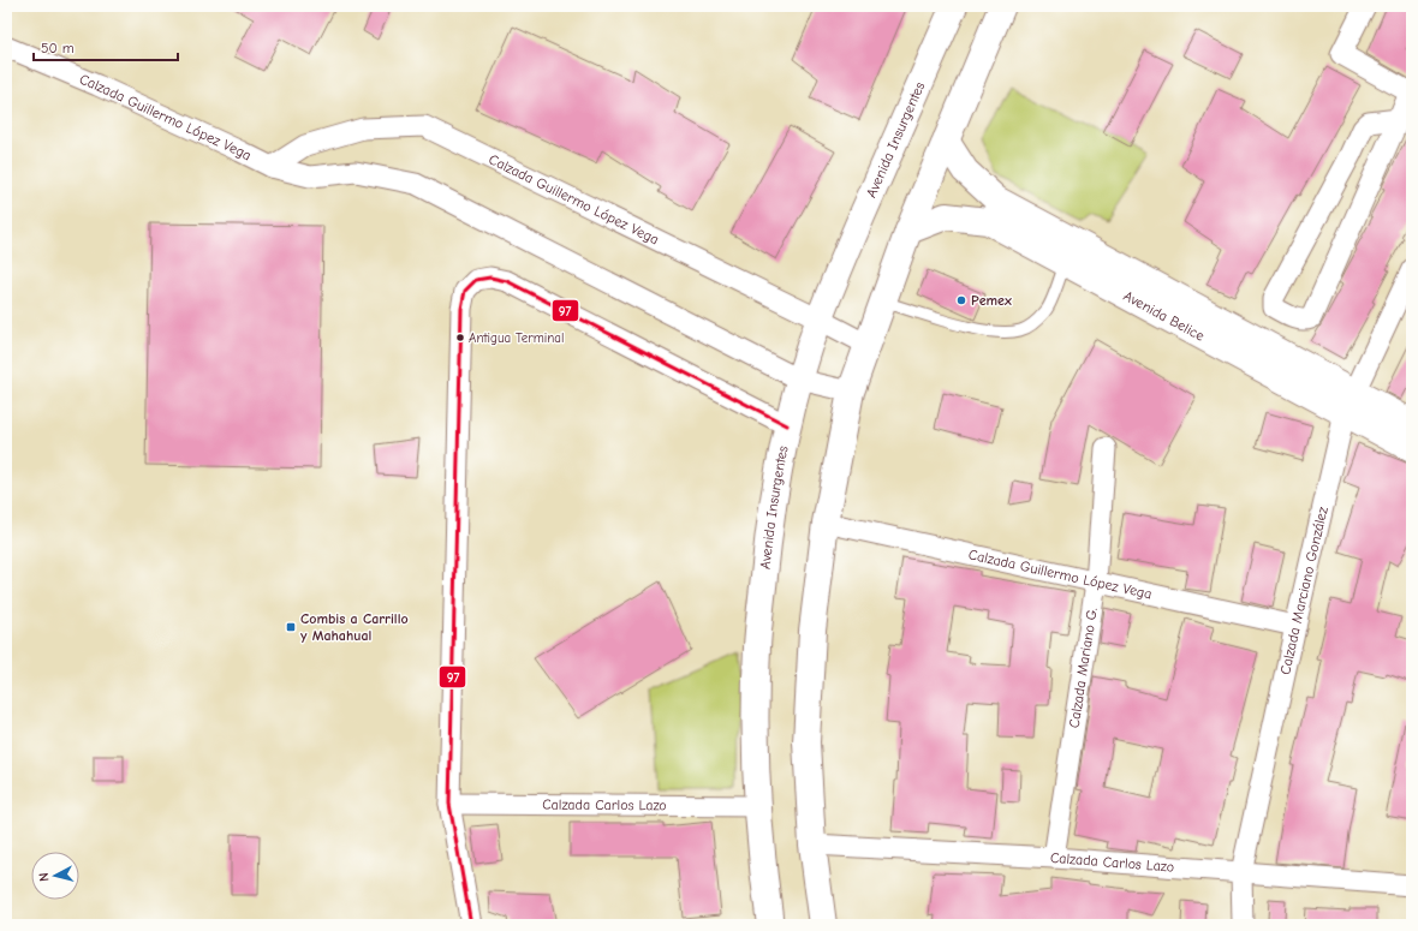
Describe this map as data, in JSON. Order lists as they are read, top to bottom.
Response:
{
  "streets": {
    "main road": ["Avenida Insurgentes", "Avenida Belice"],
    "street": [
      "Calzada Guillermo López Vega",
      "Calzada Marciano González",
      "Calzada Mariano G.",
      "Calzada Carlos Lazo"
    ]
  },
  "crossings": [
    ["Calzada Guillermo López Vega", "Avenida Insurgentes"],
    ["Calzada Guillermo López Vega", "Calzada Marciano González"],
    ["Calzada Guillermo López Vega", "Calzada Mariano G."],
    ["Avenida Insurgentes", "Calzada Carlos Lazo"],
    ["Avenida Belice", "Calzada Marciano González"],
    ["Calzada Marciano González", "Calzada Carlos Lazo"],
    ["Calzada Mariano G.", "Calzada Carlos Lazo"]
  ],
  "places": {
    "other": ["Pemex", "Antigua Terminal"],
    "transit": ["Combis a Carrillo y Mahahual"]
  },
  "lines": ["transit line 97"],
  "scale_bar": "50 m",
  "north": "left"
}
